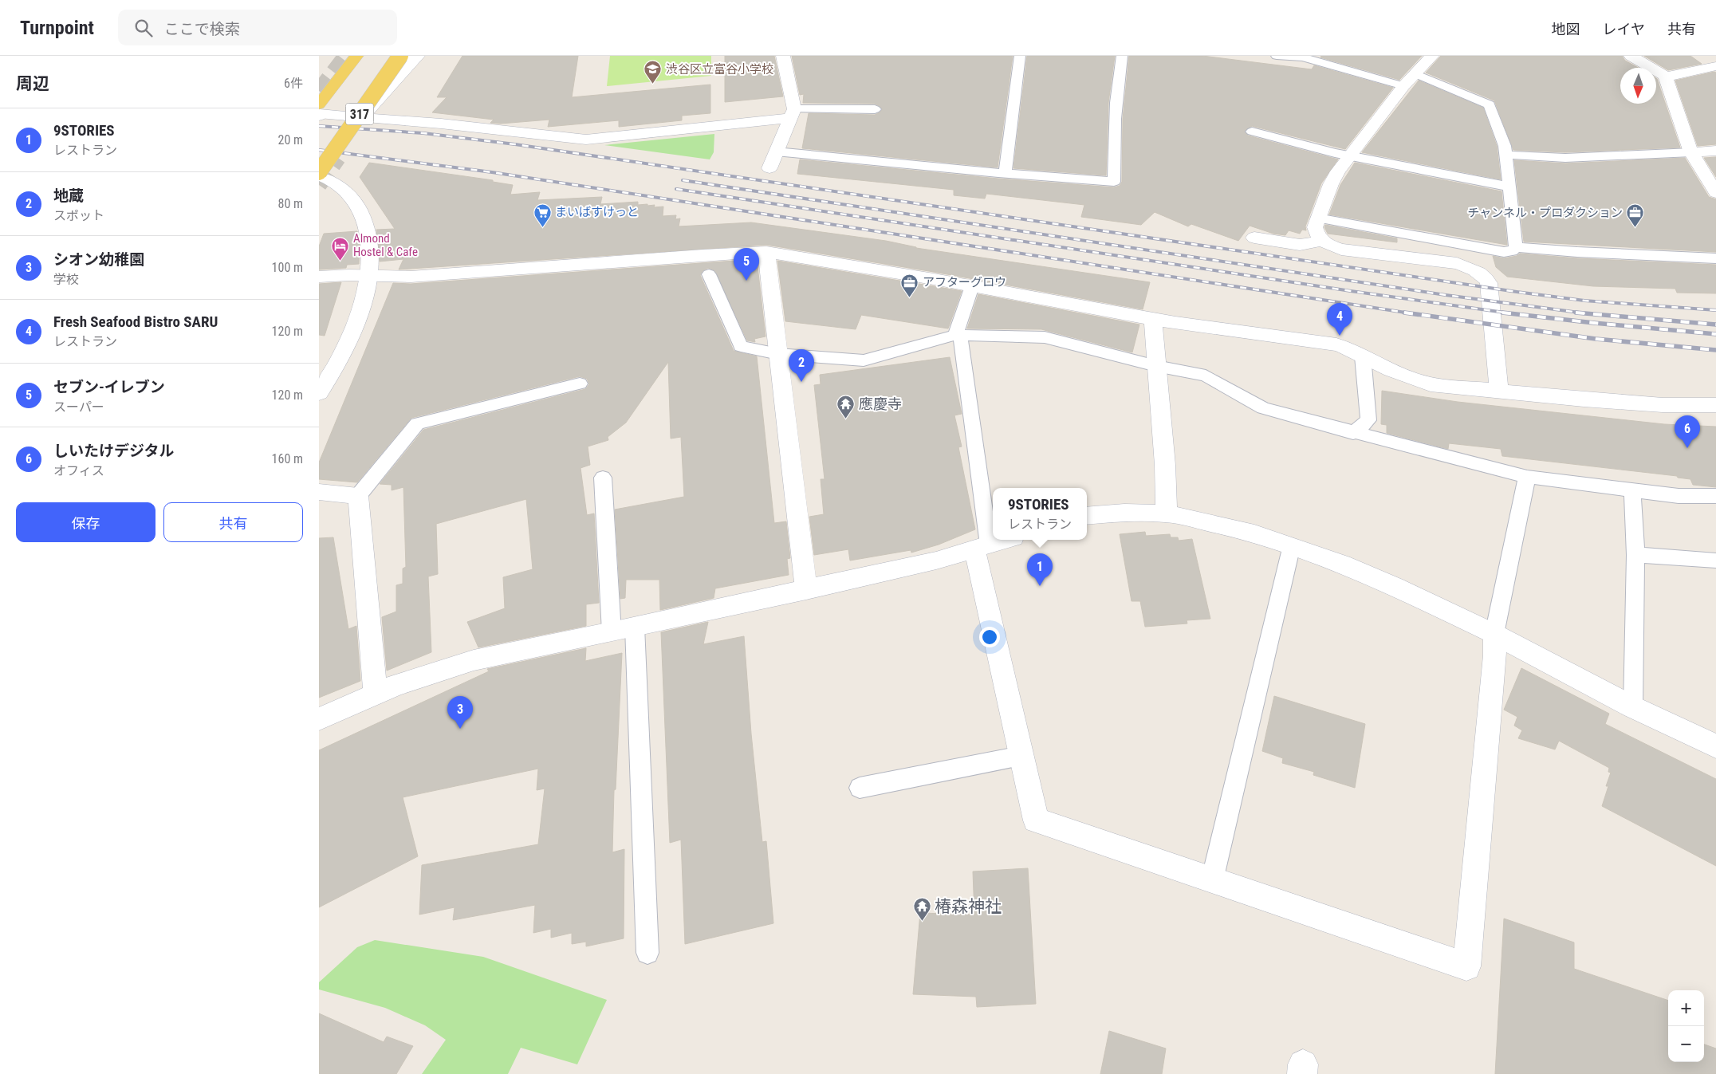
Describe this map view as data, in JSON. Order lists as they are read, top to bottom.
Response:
{
  "streets": {
    "main road": ["317"]
  },
  "places": {
    "school or university": ["渋谷区立富谷小学校"],
    "supermarket": ["まいばすけっと"],
    "office": ["チャンネル・プロダクション", "アフターグロウ"],
    "hotel": ["Almond Hostel & Cafe"],
    "temple": ["應慶寺", "椿森神社"]
  },
  "north": "bottom",
  "page": {
    "header": "Turnpoint",
    "search": "ここで検索",
    "nav": ["地図", "レイヤ", "共有"],
    "heading": ["周辺", "6件"],
    "list": [
      {
        "mark": "1",
        "name": "9STORIES",
        "note": "レストラン",
        "value": "20 m"
      },
      {
        "mark": "2",
        "name": "地蔵",
        "note": "スポット",
        "value": "80 m"
      },
      {
        "mark": "3",
        "name": "シオン幼稚園",
        "note": "学校",
        "value": "100 m"
      },
      {
        "mark": "4",
        "name": "Fresh Seafood Bistro SARU",
        "note": "レストラン",
        "value": "120 m"
      },
      {
        "mark": "5",
        "name": "セブン-イレブン",
        "note": "スーパー",
        "value": "120 m"
      },
      {
        "mark": "6",
        "name": "しいたけデジタル",
        "note": "オフィス",
        "value": "160 m"
      }
    ],
    "pins": [
      "5",
      "4",
      "2",
      "6",
      "1",
      "3"
    ],
    "popup": ["9STORIES", "レストラン"],
    "buttons": ["保存", "共有"],
    "map_buttons": ["+", "−"]
  }
}
